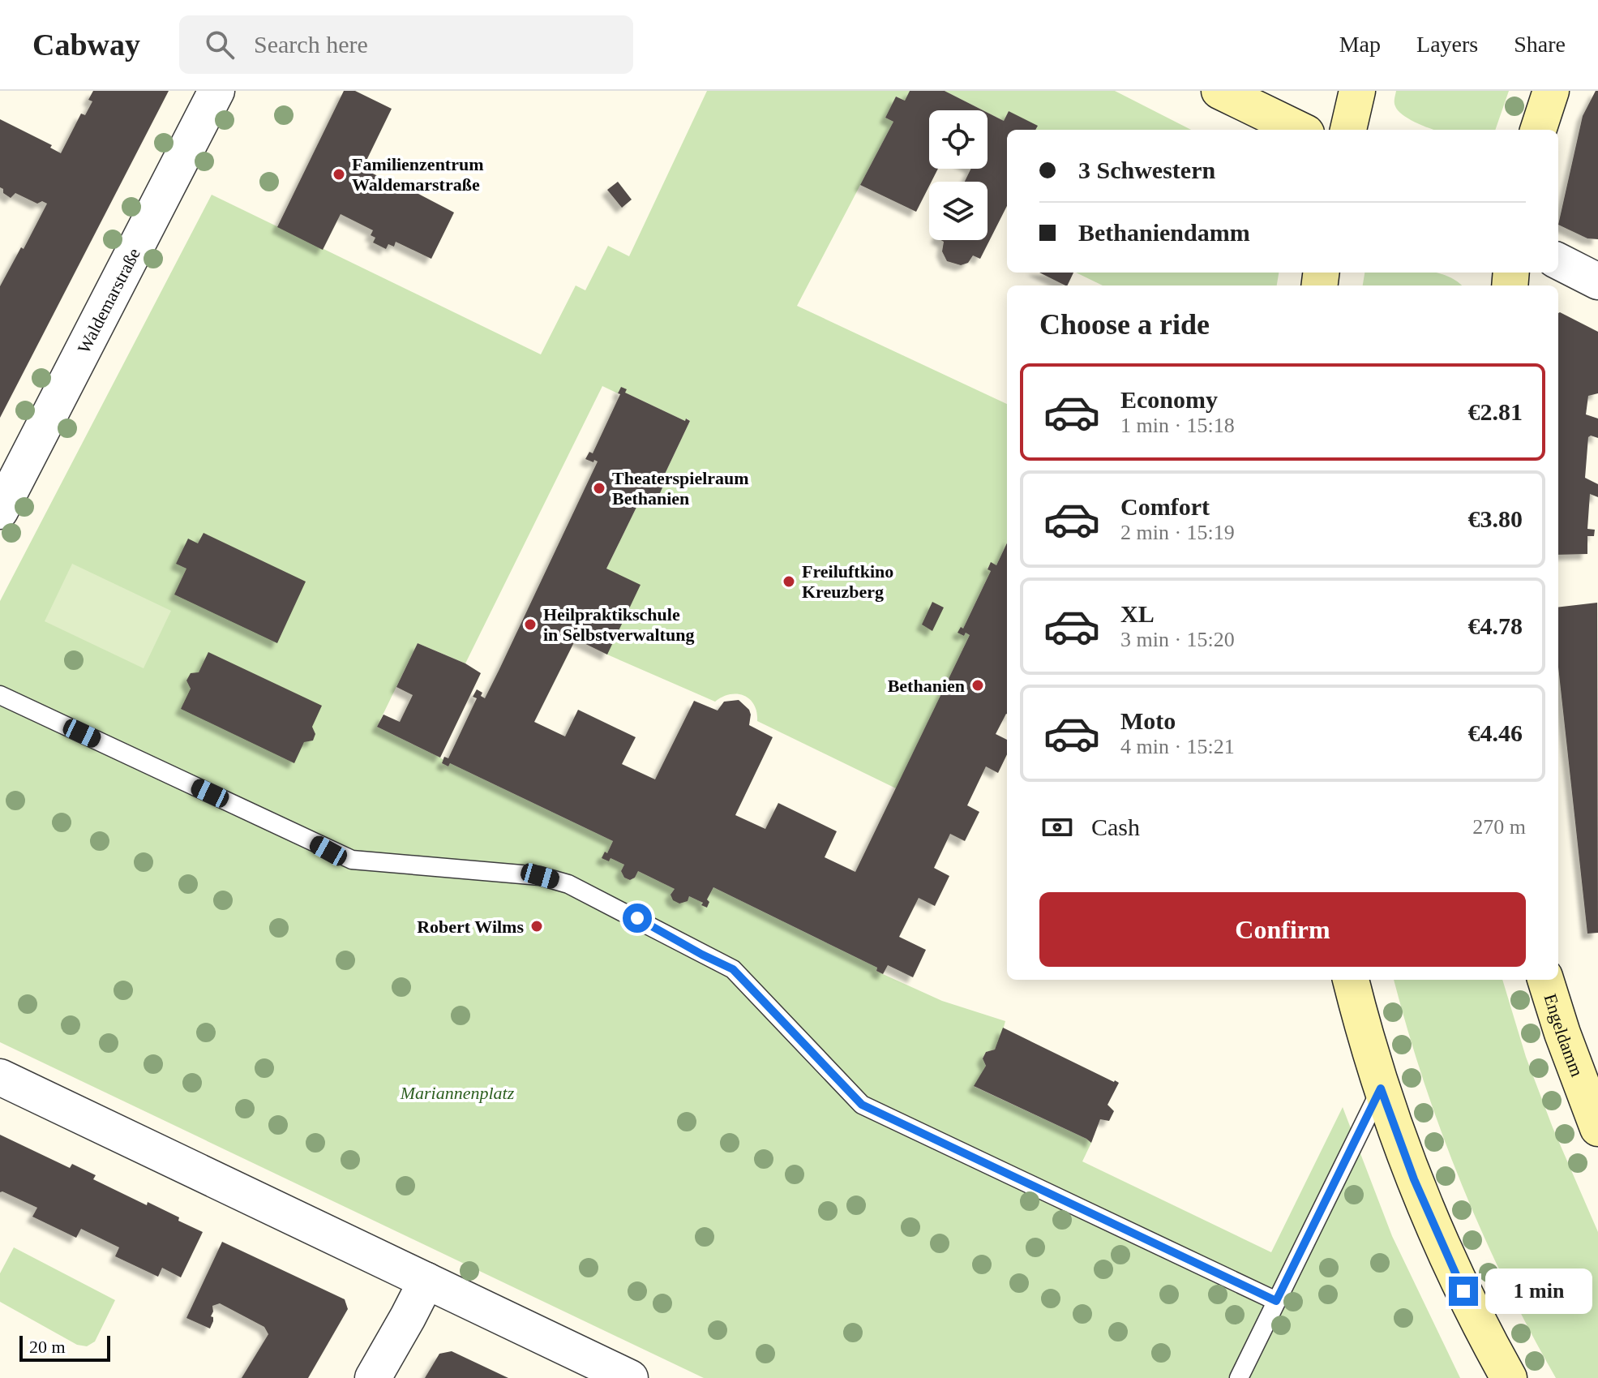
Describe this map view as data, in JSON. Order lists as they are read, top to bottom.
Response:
{
  "streets": {
    "street": ["Waldemarstraße", "Engeldamm"]
  },
  "parks": ["Mariannenplatz"],
  "places": [
    "Familienzentrum Waldemarstraße",
    "Theaterspielraum Bethanien",
    "Freiluftkino Kreuzberg",
    "Heilpraktikschule in Selbstverwaltung",
    "Bethanien",
    "Robert Wilms"
  ],
  "scale_bar": "20 m",
  "page": {
    "header": "Cabway",
    "search": "Search here",
    "nav": ["Map", "Layers", "Share"],
    "banner": ["3 Schwestern", "Bethaniendamm"],
    "heading": "Choose a ride",
    "list": [
      {
        "name": "Economy",
        "note": "1 min · 15:18",
        "value": "€2.81"
      },
      {
        "name": "Comfort",
        "note": "2 min · 15:19",
        "value": "€3.80"
      },
      {
        "name": "XL",
        "note": "3 min · 15:20",
        "value": "€4.78"
      },
      {
        "name": "Moto",
        "note": "4 min · 15:21",
        "value": "€4.46"
      }
    ],
    "pay": ["Cash", "270 m"],
    "buttons": "Confirm",
    "bubble": "1 min",
    "scale": "20 m"
  }
}
